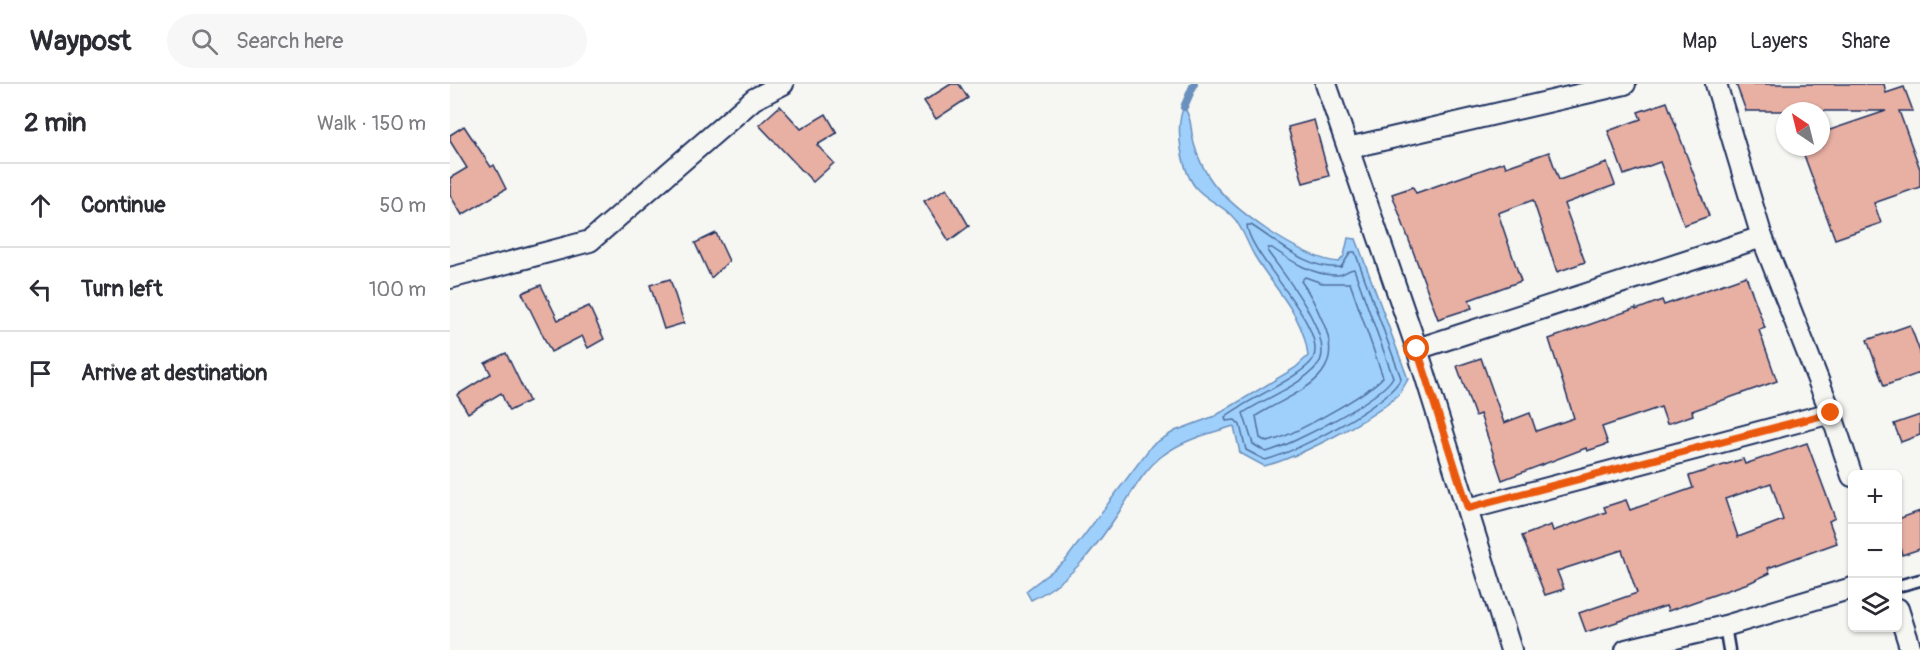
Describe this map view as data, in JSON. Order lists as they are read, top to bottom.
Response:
{
  "north": "top left",
  "page": {
    "header": "Waypost",
    "search": "Search here",
    "nav": ["Map", "Layers", "Share"],
    "heading": ["2 min", "Walk · 150 m"],
    "list": [
      ["Continue", "50 m"],
      ["Turn left", "100 m"],
      "Arrive at destination"
    ],
    "map_buttons": ["+", "−"]
  }
}
